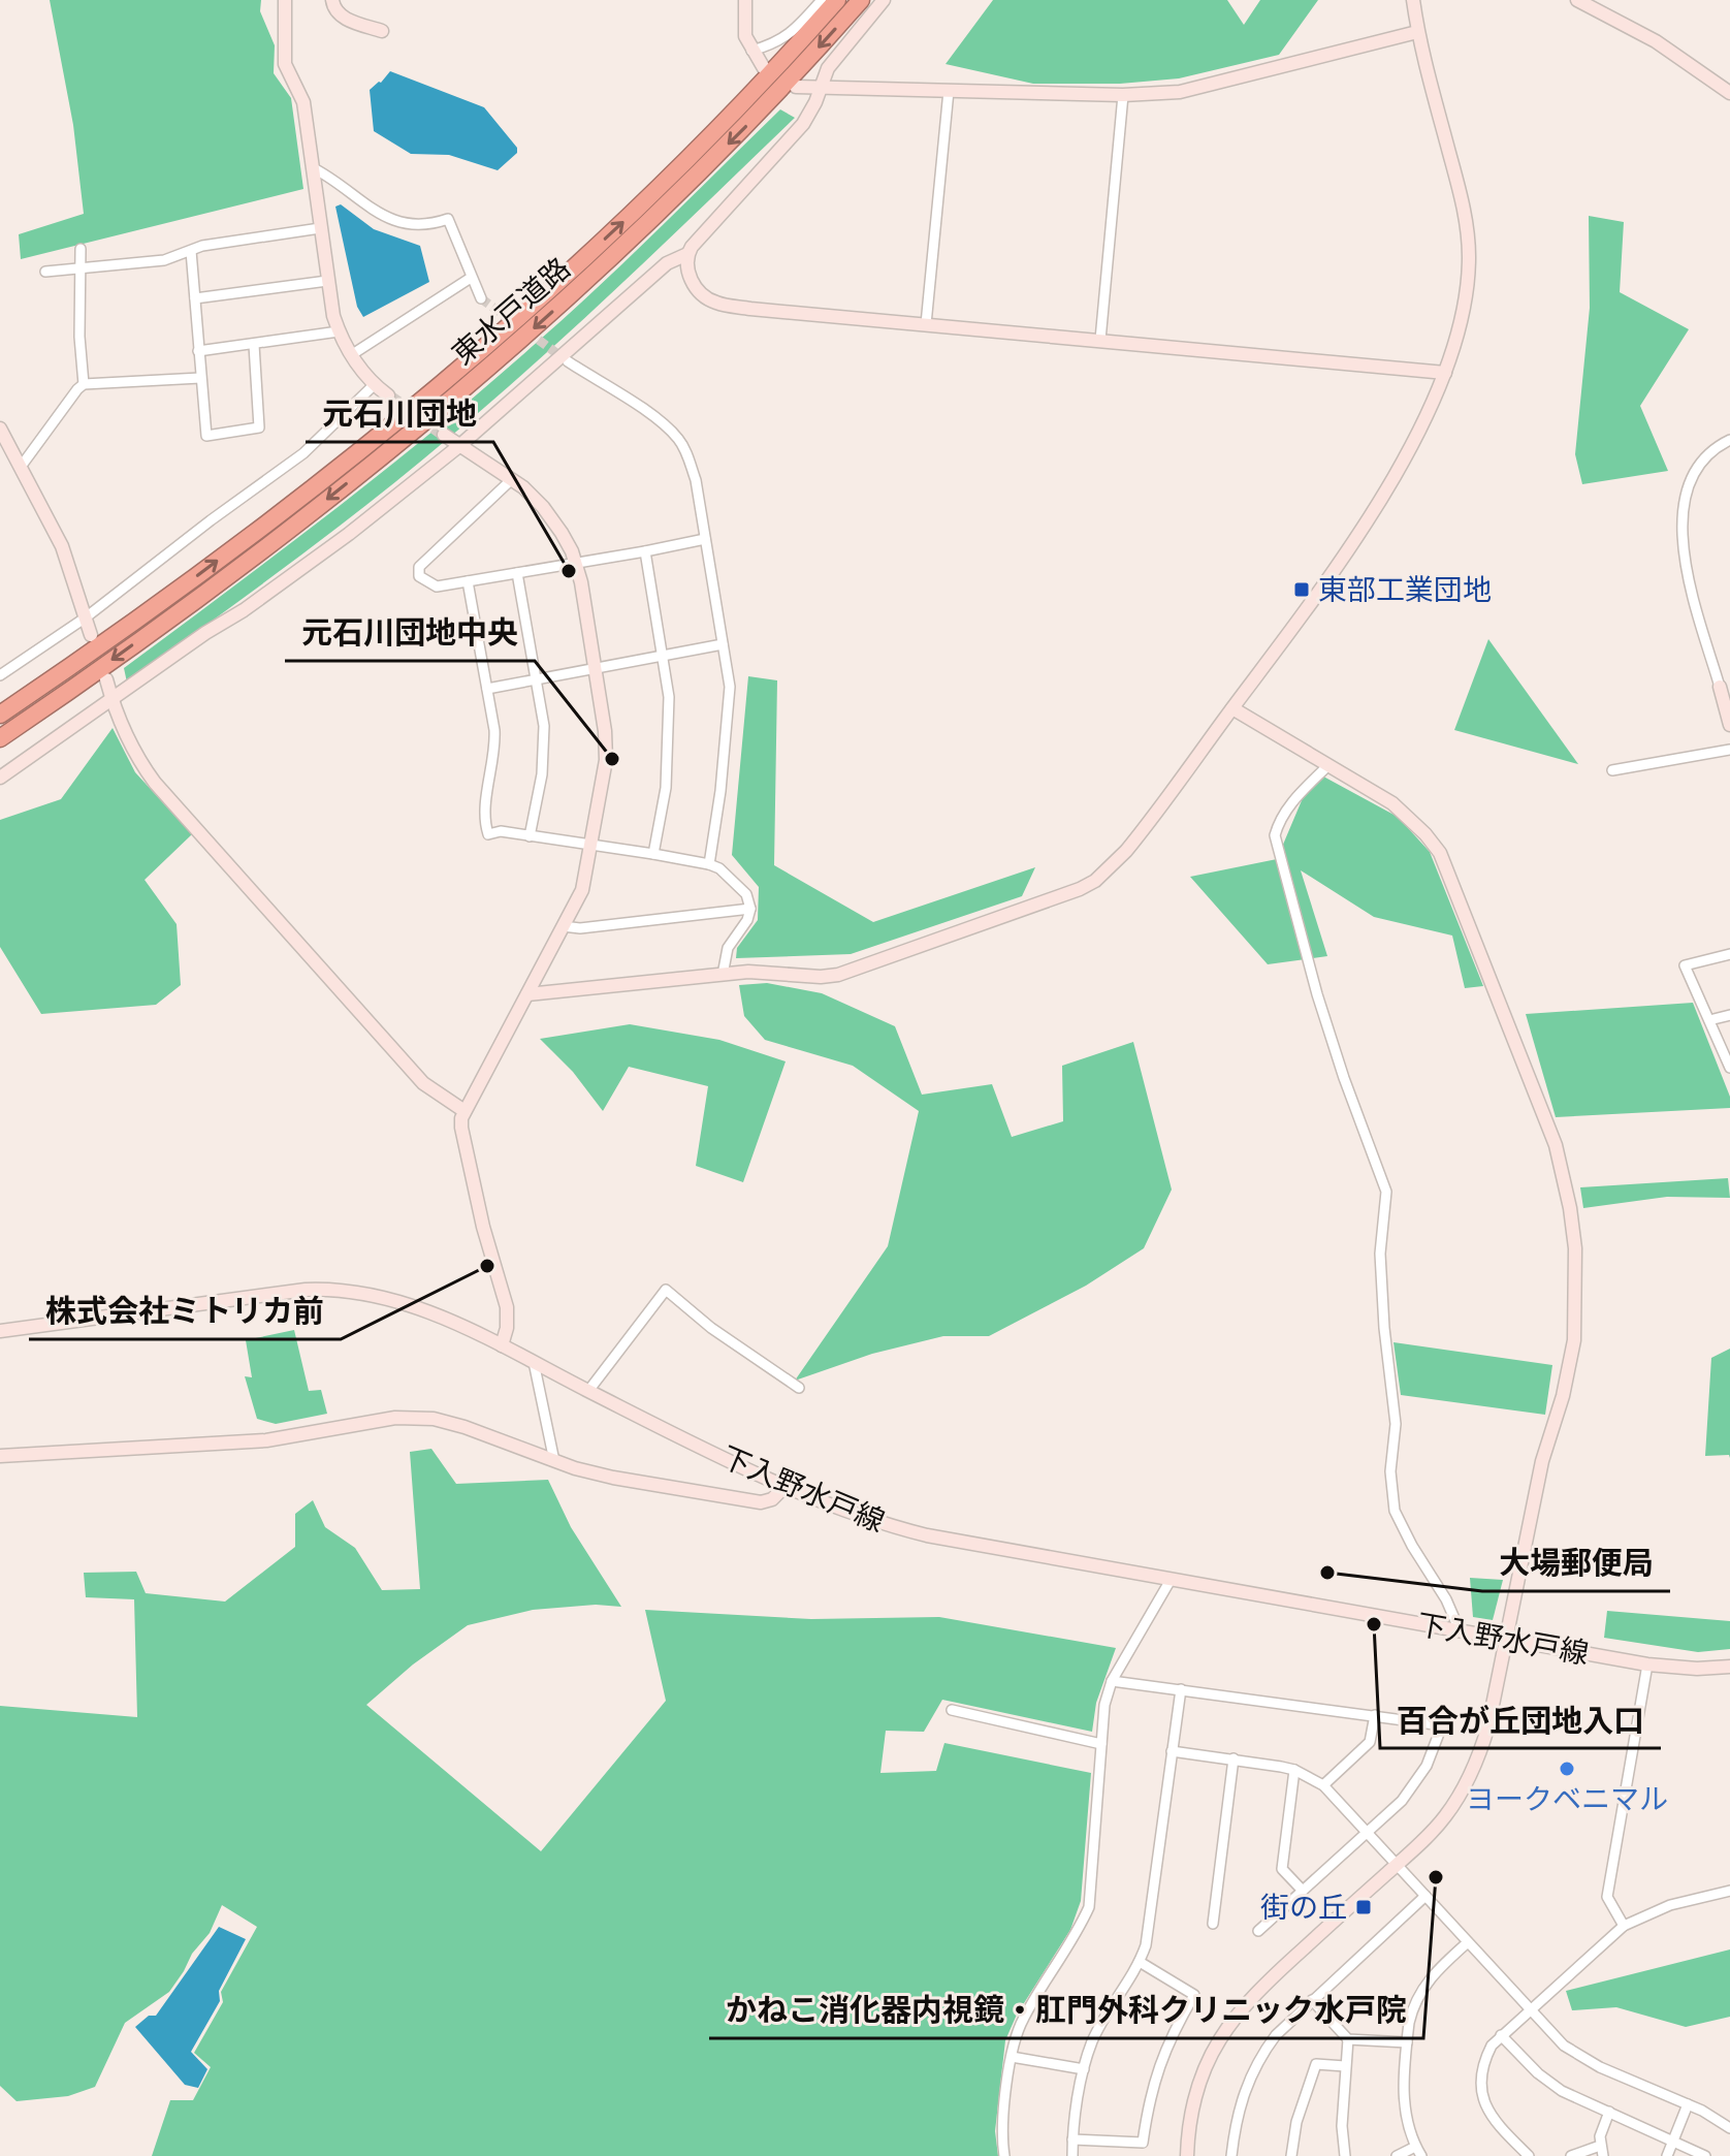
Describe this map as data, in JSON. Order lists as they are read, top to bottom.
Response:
{
  "streets": {
    "highway": ["東水戸道路"],
    "street": ["下入野水戸線"]
  },
  "places": {
    "other": [
      "元石川団地",
      "元石川団地中央",
      "株式会社ミトリカ前",
      "大場郵便局",
      "百合が丘団地入口",
      "ヨークベニマル",
      "かねこ消化器内視鏡・肛門外科クリニック水戸院"
    ],
    "transit": ["東部工業団地", "街の丘"]
  }
}
